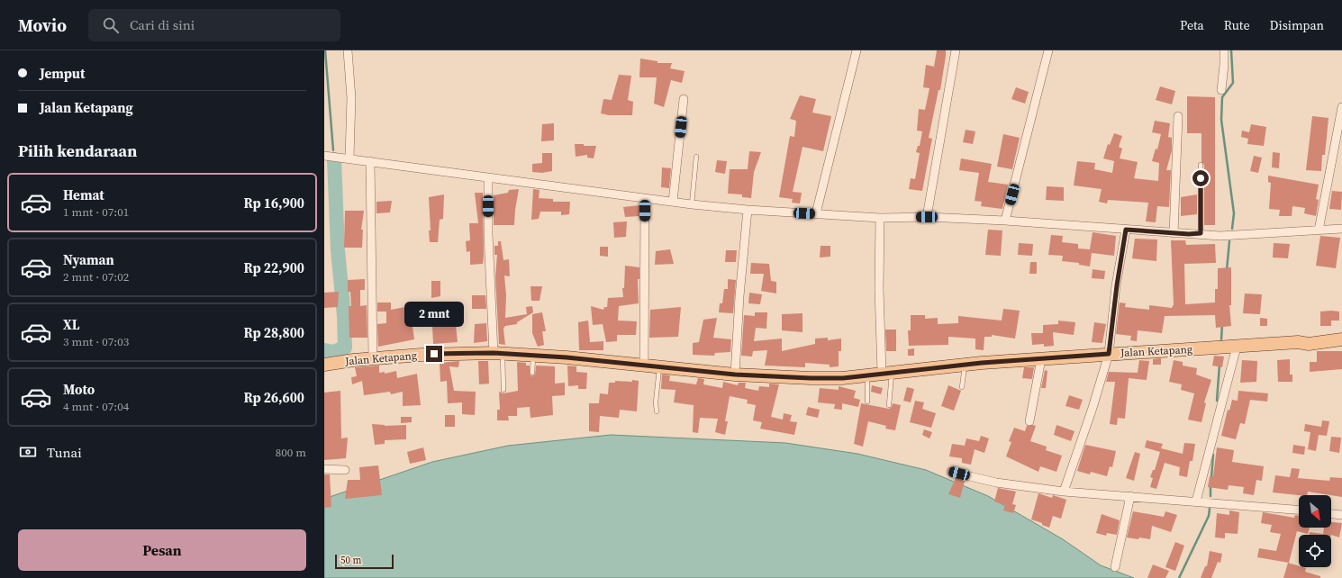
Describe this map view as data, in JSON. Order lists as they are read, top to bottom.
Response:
{
  "streets": {
    "main road": ["Jalan Ketapang"]
  },
  "scale_bar": "50 m",
  "north": "bottom right",
  "page": {
    "header": "Movio",
    "search": "Cari di sini",
    "nav": ["Peta", "Rute", "Disimpan"],
    "banner": ["Jemput", "Jalan Ketapang"],
    "heading": "Pilih kendaraan",
    "list": [
      {
        "name": "Hemat",
        "note": "1 mnt · 07:01",
        "value": "Rp 16,900"
      },
      {
        "name": "Nyaman",
        "note": "2 mnt · 07:02",
        "value": "Rp 22,900"
      },
      {
        "name": "XL",
        "note": "3 mnt · 07:03",
        "value": "Rp 28,800"
      },
      {
        "name": "Moto",
        "note": "4 mnt · 07:04",
        "value": "Rp 26,600"
      }
    ],
    "bubble": "2 mnt",
    "pay": ["Tunai", "800 m"],
    "buttons": "Pesan",
    "scale": "50 m"
  }
}
